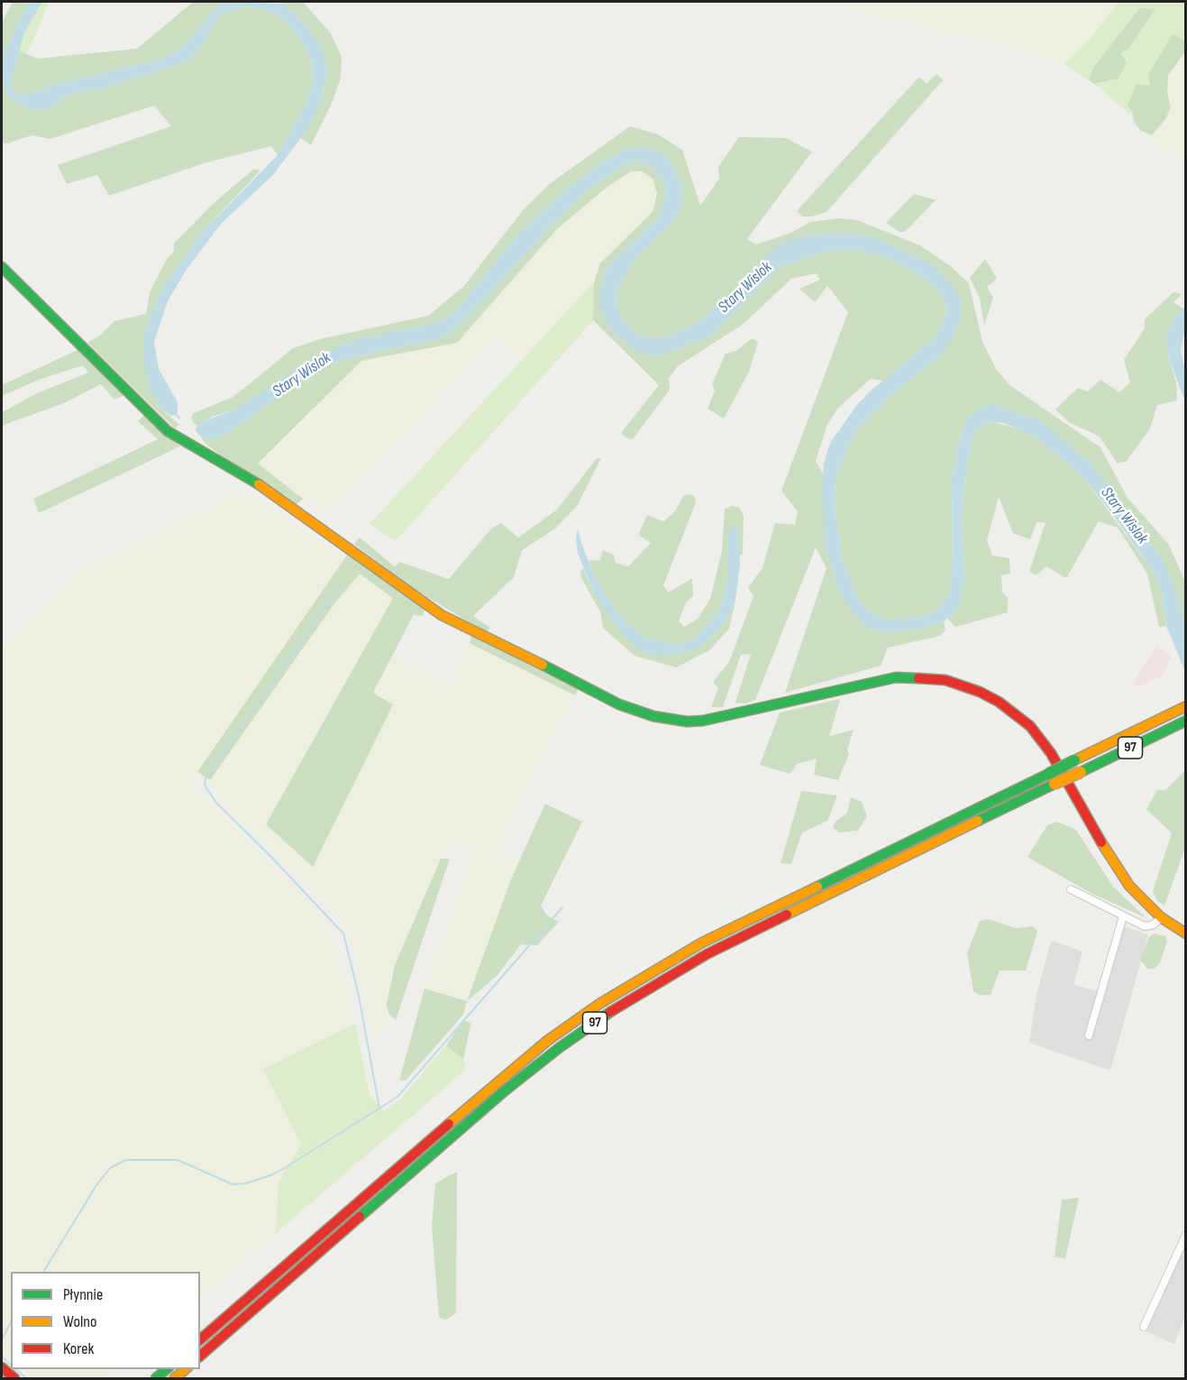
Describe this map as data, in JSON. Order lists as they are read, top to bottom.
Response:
{
  "streets": {
    "main road": ["97"]
  },
  "water": ["Stary Wislok"],
  "legend": ["Płynnie", "Wolno", "Korek"]
}
